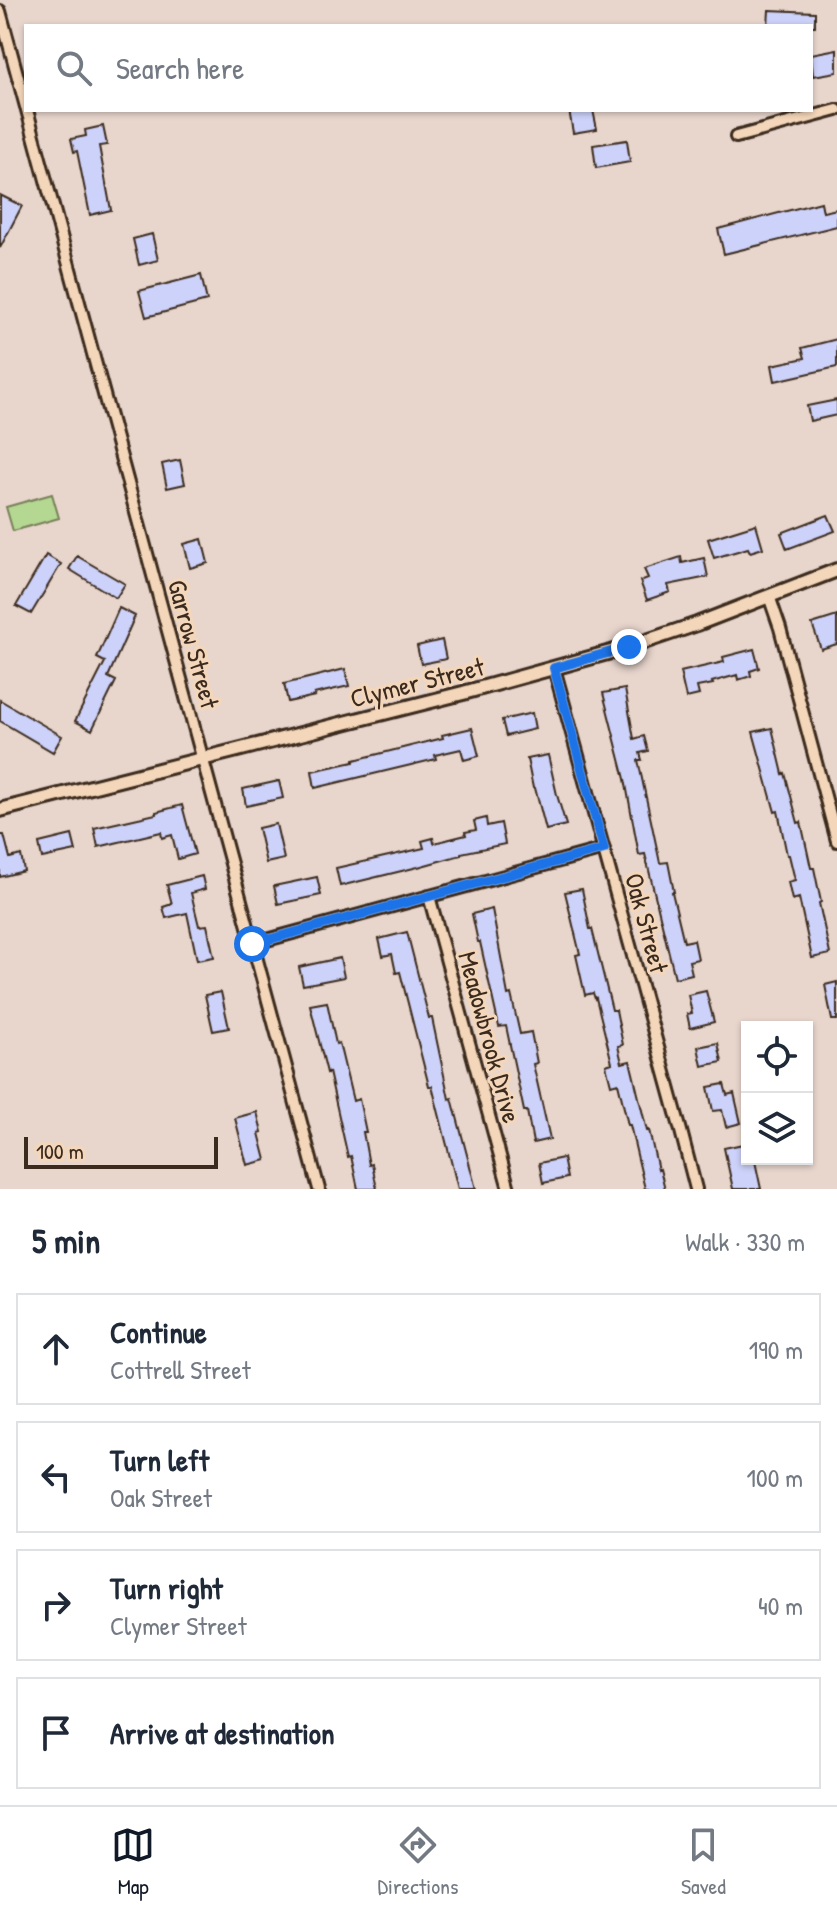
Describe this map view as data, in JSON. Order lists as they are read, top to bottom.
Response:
{
  "streets": {
    "street": [
      "Garrow Street",
      "Clymer Street",
      "Oak Street",
      "Meadowbrook Drive"
    ]
  },
  "crossings": [
    ["Garrow Street", "Clymer Street"],
    ["Clymer Street", "Oak Street"]
  ],
  "scale_bar": "100 m",
  "page": {
    "search": "Search here",
    "scale": "100 m",
    "heading": ["5 min", "Walk · 330 m"],
    "list": [
      ["Continue", "Cottrell Street", "190 m"],
      ["Turn left", "Oak Street", "100 m"],
      ["Turn right", "Clymer Street", "40 m"],
      "Arrive at destination"
    ],
    "nav": ["Map", "Directions", "Saved"]
  }
}
